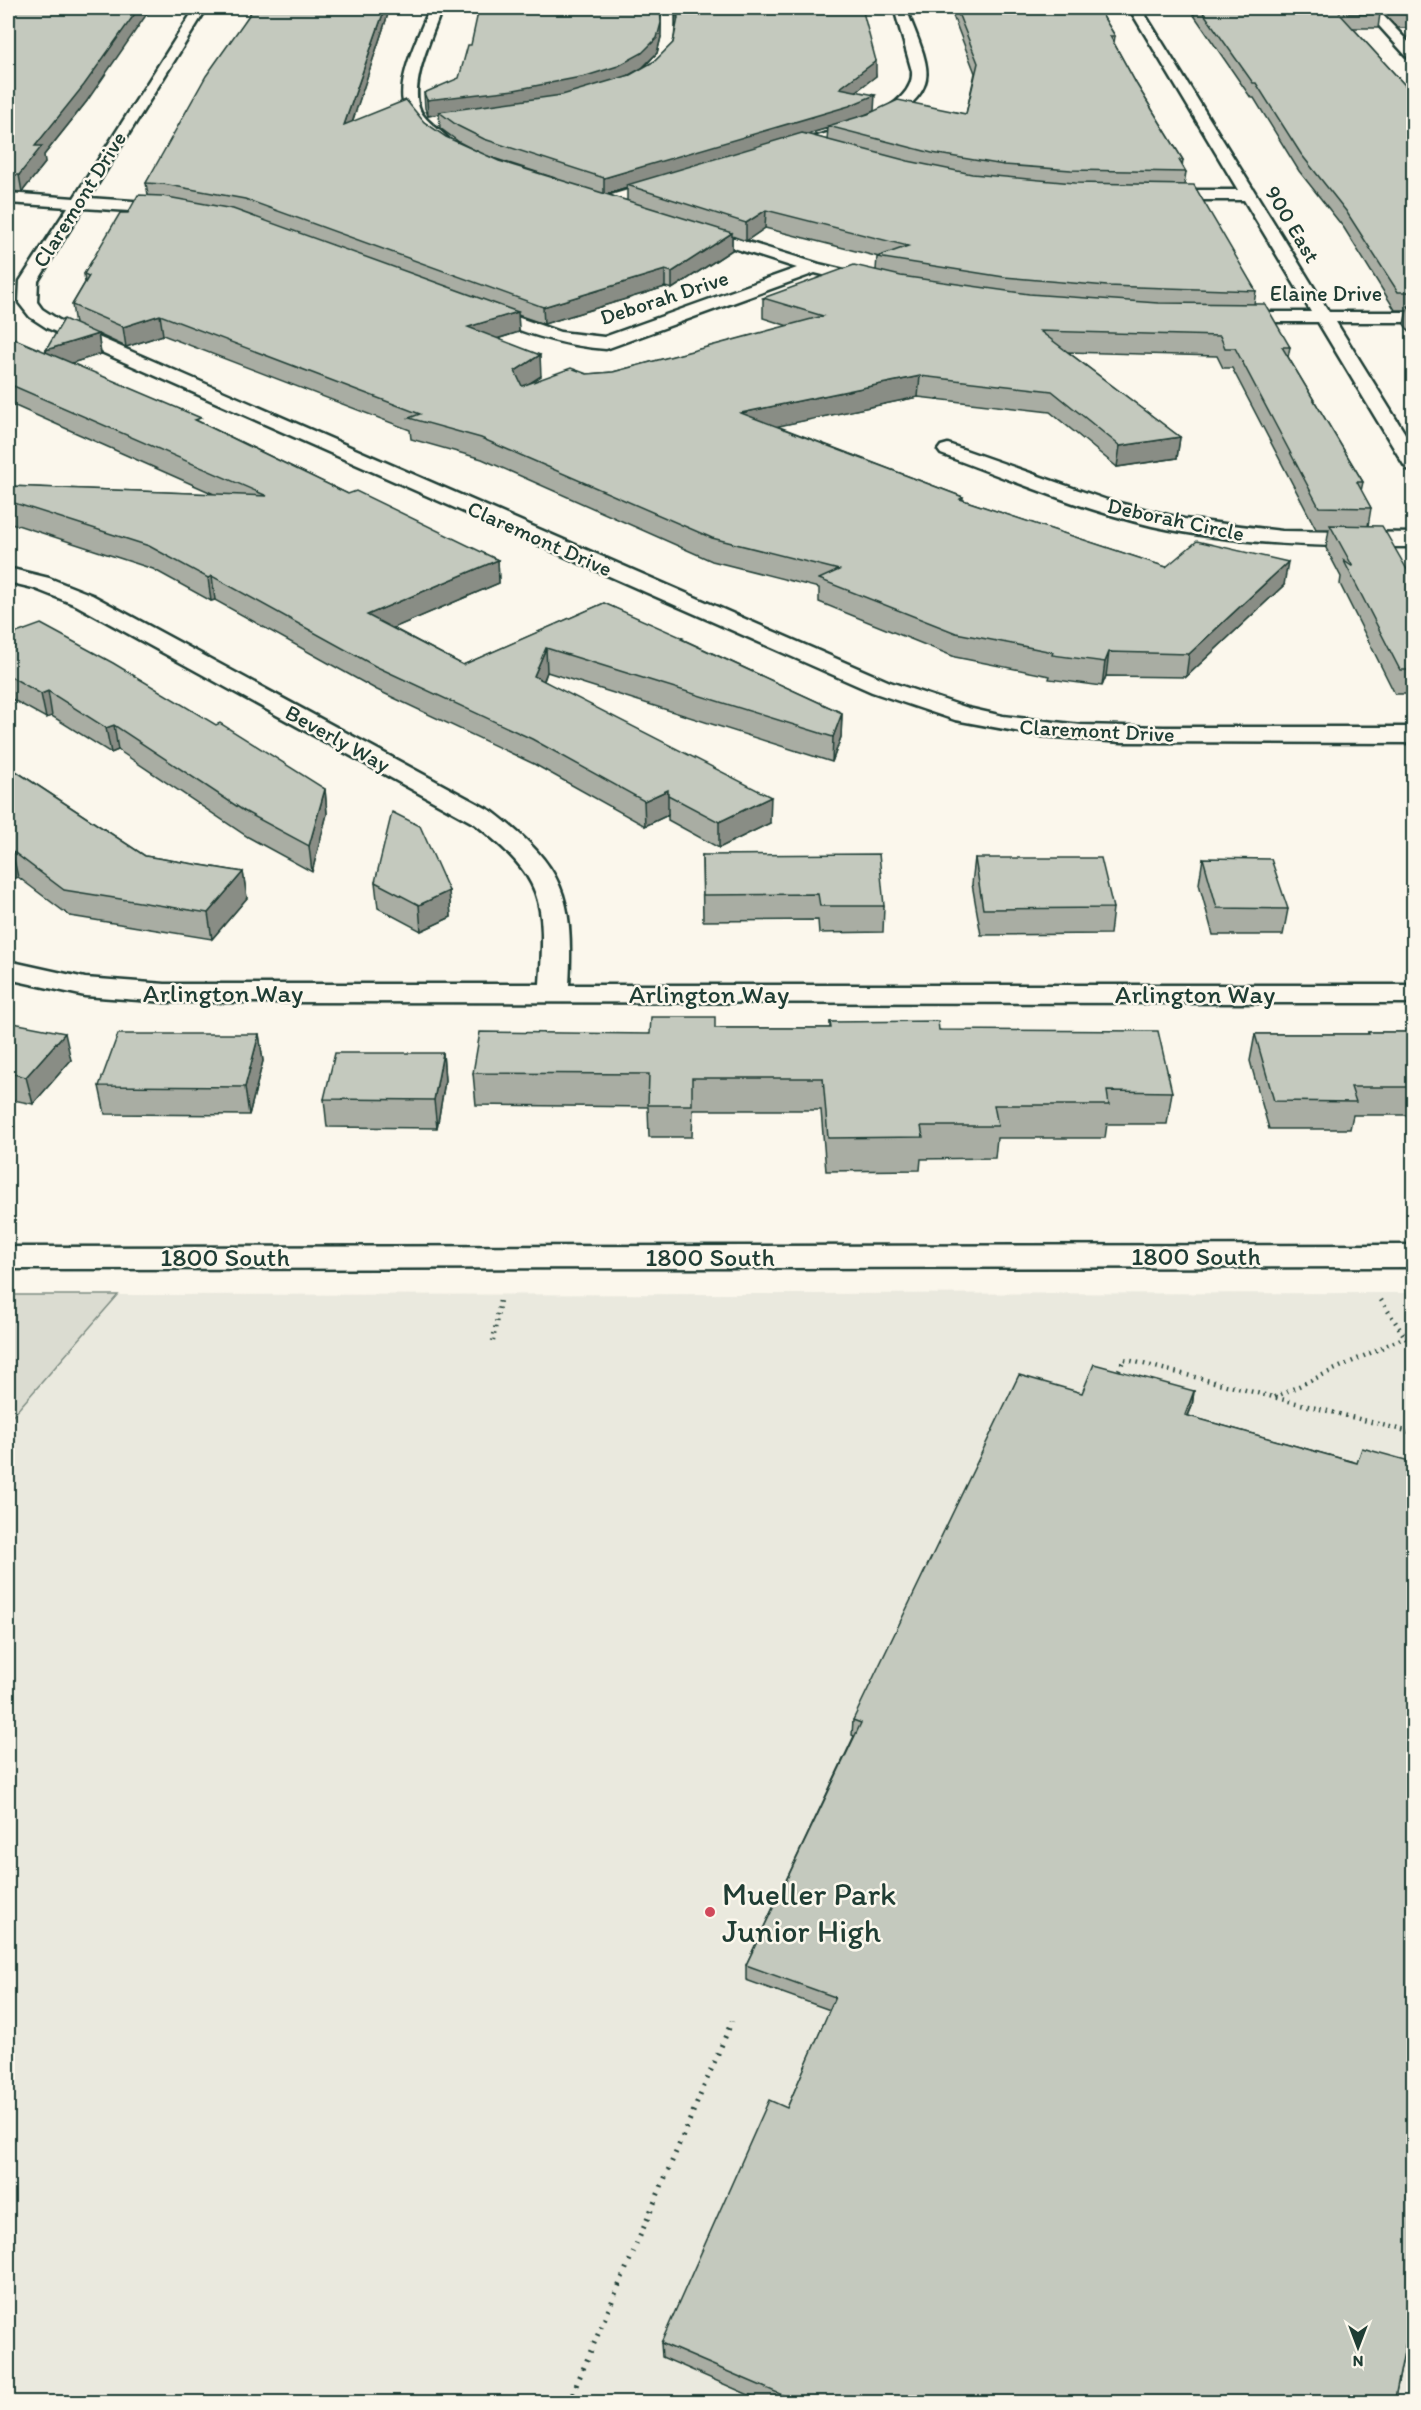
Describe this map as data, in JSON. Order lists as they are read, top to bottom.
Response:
{
  "streets": {
    "street": [
      "Claremont Drive",
      "900 East",
      "Elaine Drive",
      "Deborah Drive",
      "Deborah Circle",
      "Beverly Way",
      "Arlington Way",
      "1800 South"
    ]
  },
  "crossings": [
    ["900 East", "Elaine Drive"],
    ["Beverly Way", "Arlington Way"]
  ],
  "places": ["Mueller Park Junior High"],
  "north": "bottom"
}
